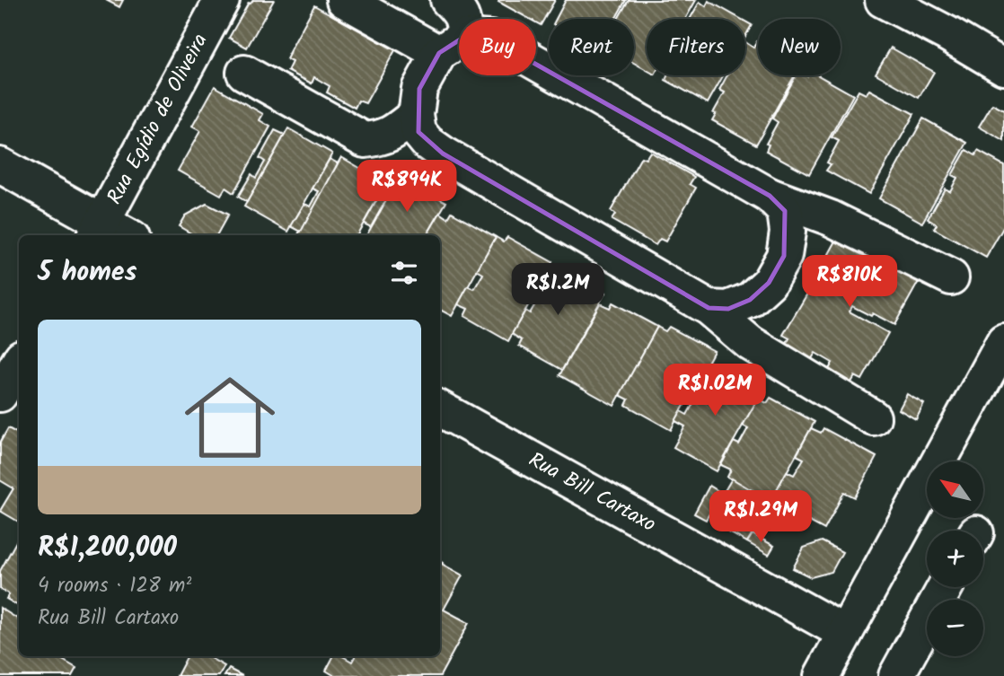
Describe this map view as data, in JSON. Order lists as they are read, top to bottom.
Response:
{
  "streets": {
    "street": ["Rua Egídio de Oliveira", "Rua Bill Cartaxo"]
  },
  "north": "top left",
  "page": {
    "chip": [
      "Buy",
      "Rent",
      "Filters",
      "New"
    ],
    "price": [
      "R$894K",
      "R$810K",
      "R$1.2M",
      "R$1.02M",
      "R$1.29M"
    ],
    "heading": "5 homes",
    "list": [
      {
        "name": "R$1,200,000",
        "note": "4 rooms · 128 m² · Rua Bill Cartaxo"
      }
    ],
    "map_buttons": ["+", "−"]
  }
}
